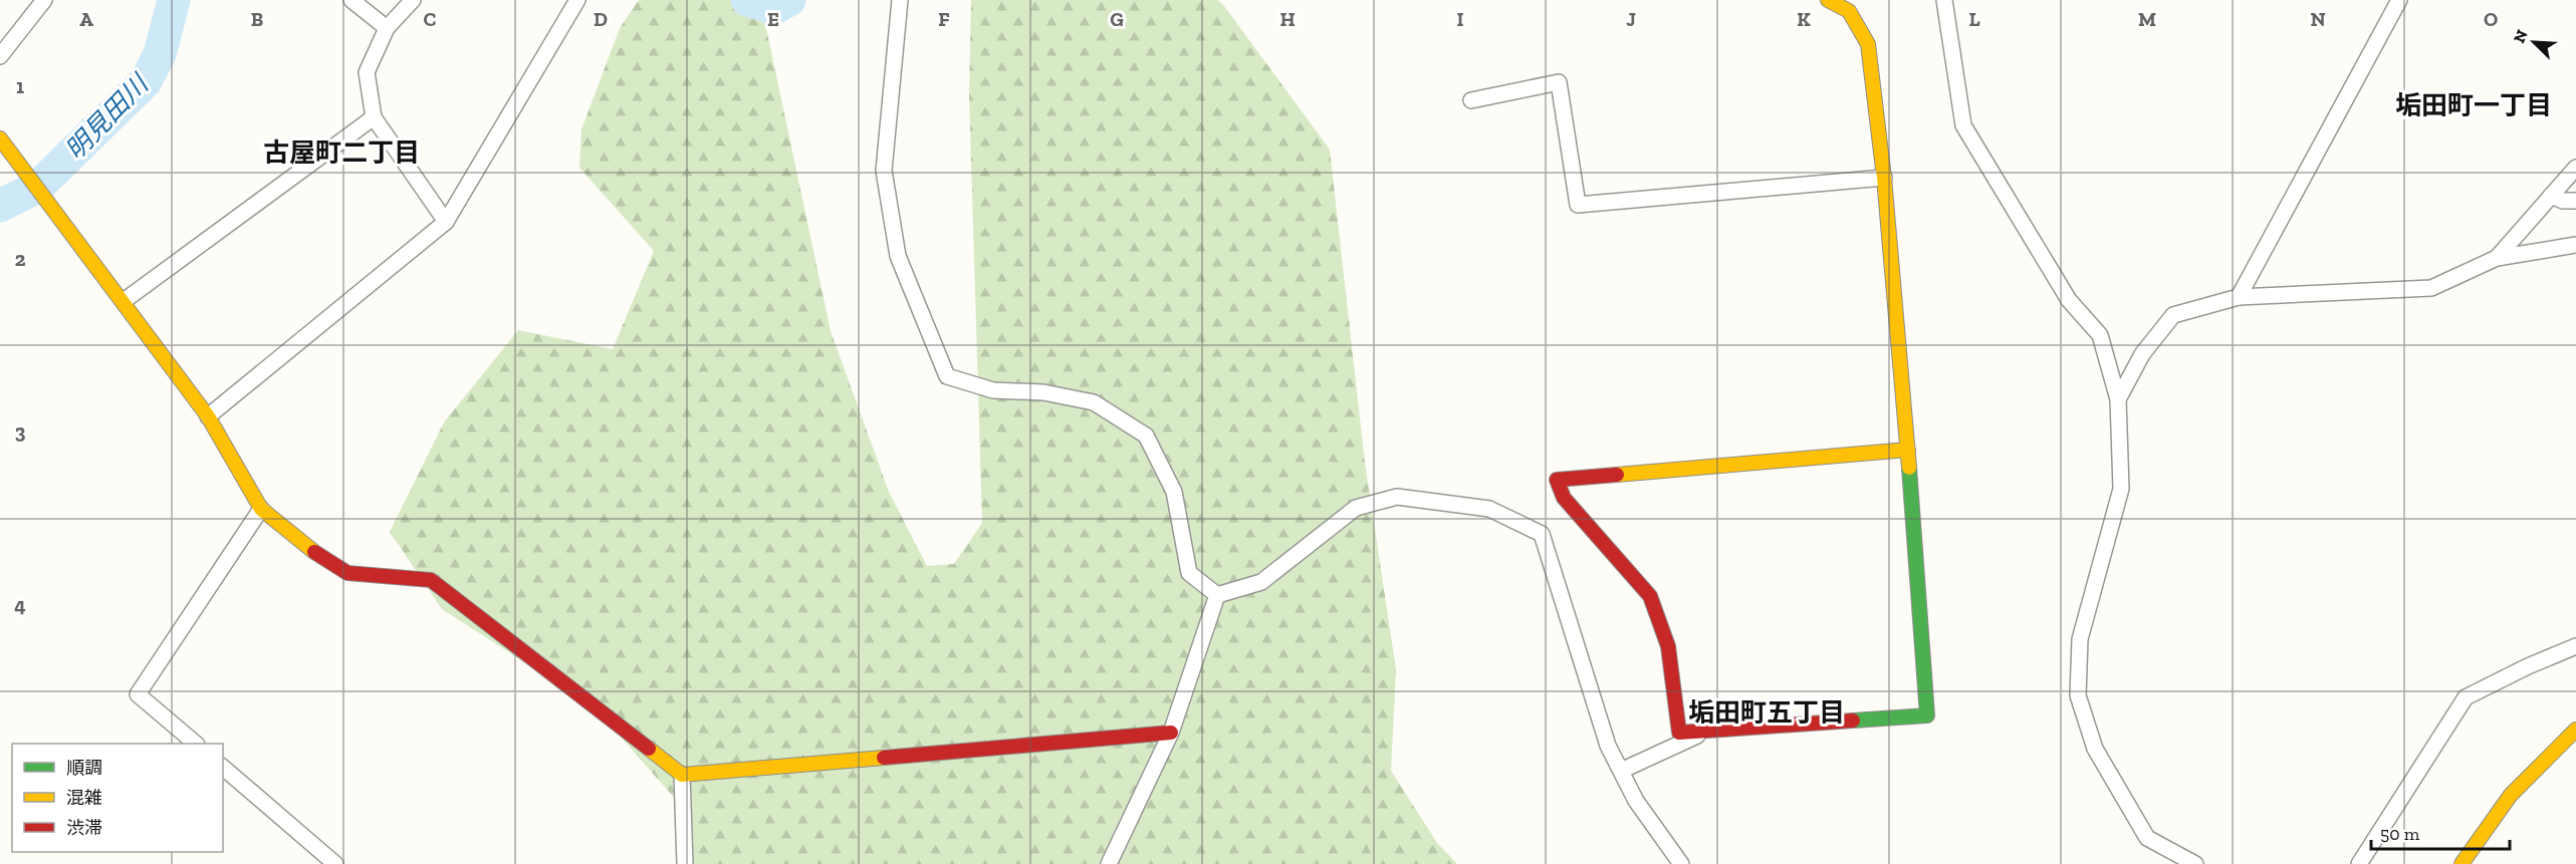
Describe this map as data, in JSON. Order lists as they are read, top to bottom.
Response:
{
  "districts": ["垢田町一丁目", "古屋町二丁目", "垢田町五丁目"],
  "water": ["明見田川"],
  "legend": ["順調", "混雑", "渋滞"],
  "scale_bar": "50 m",
  "north": "top left",
  "grid": {
    "columns": [
      "A",
      "B",
      "C",
      "D",
      "E",
      "F",
      "G",
      "H",
      "I",
      "J",
      "K",
      "L",
      "M",
      "N",
      "O"
    ],
    "rows": [
      "1",
      "2",
      "3",
      "4"
    ]
  }
}
